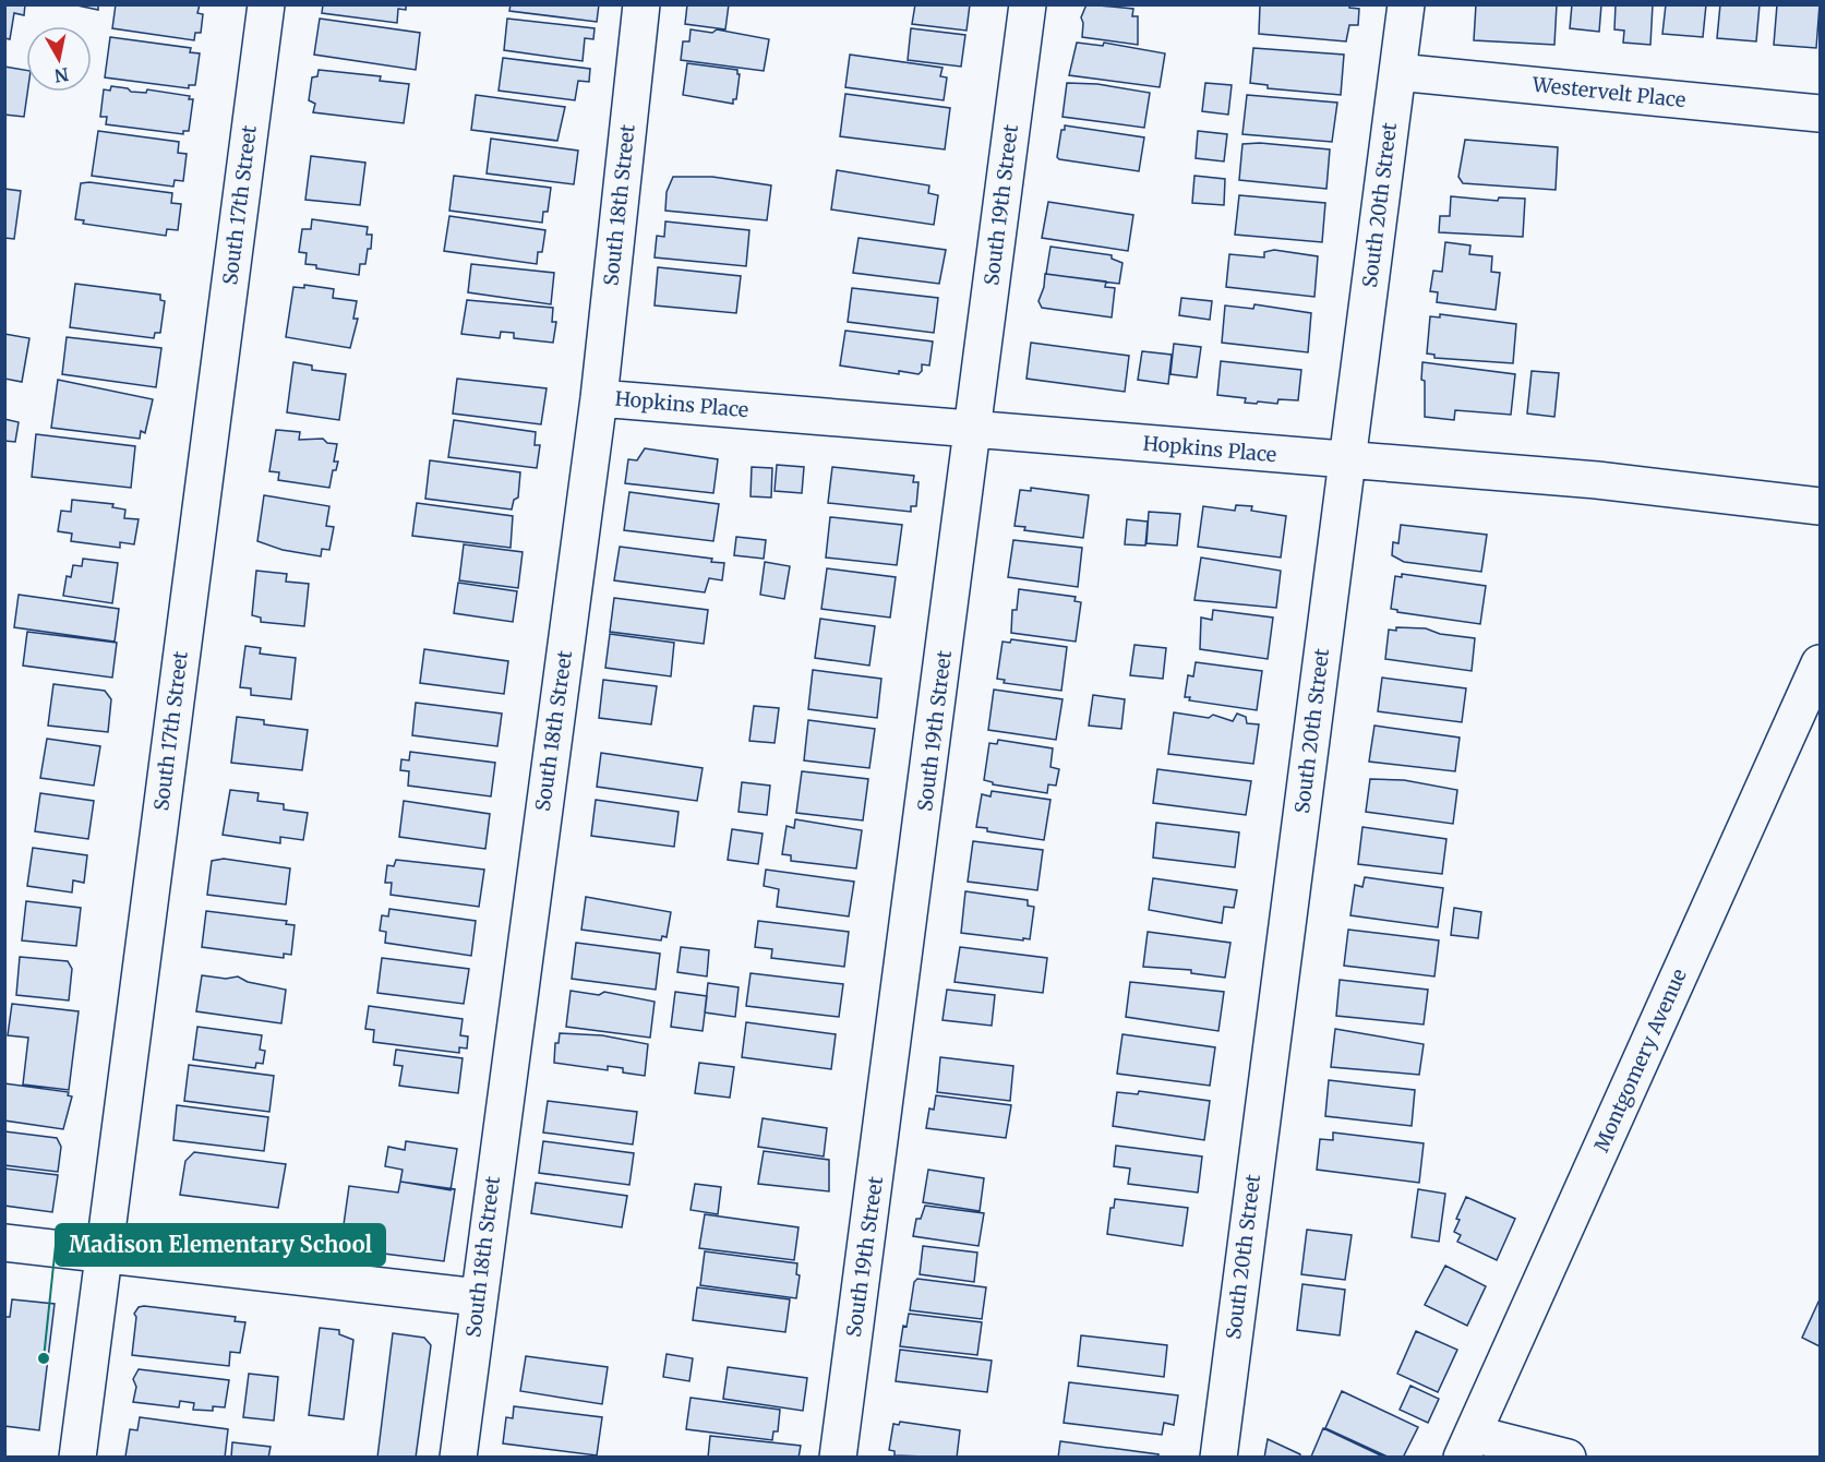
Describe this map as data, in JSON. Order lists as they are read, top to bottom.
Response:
{
  "streets": {
    "street": [
      "Westervelt Place",
      "South 17th Street",
      "South 18th Street",
      "South 19th Street",
      "South 20th Street",
      "Hopkins Place",
      "Montgomery Avenue"
    ]
  },
  "crossings": [
    ["Westervelt Place", "South 20th Street"],
    ["South 18th Street", "Hopkins Place"],
    ["South 19th Street", "Hopkins Place"],
    ["South 20th Street", "Hopkins Place"]
  ],
  "places": ["Madison Elementary School"],
  "north": "bottom"
}
